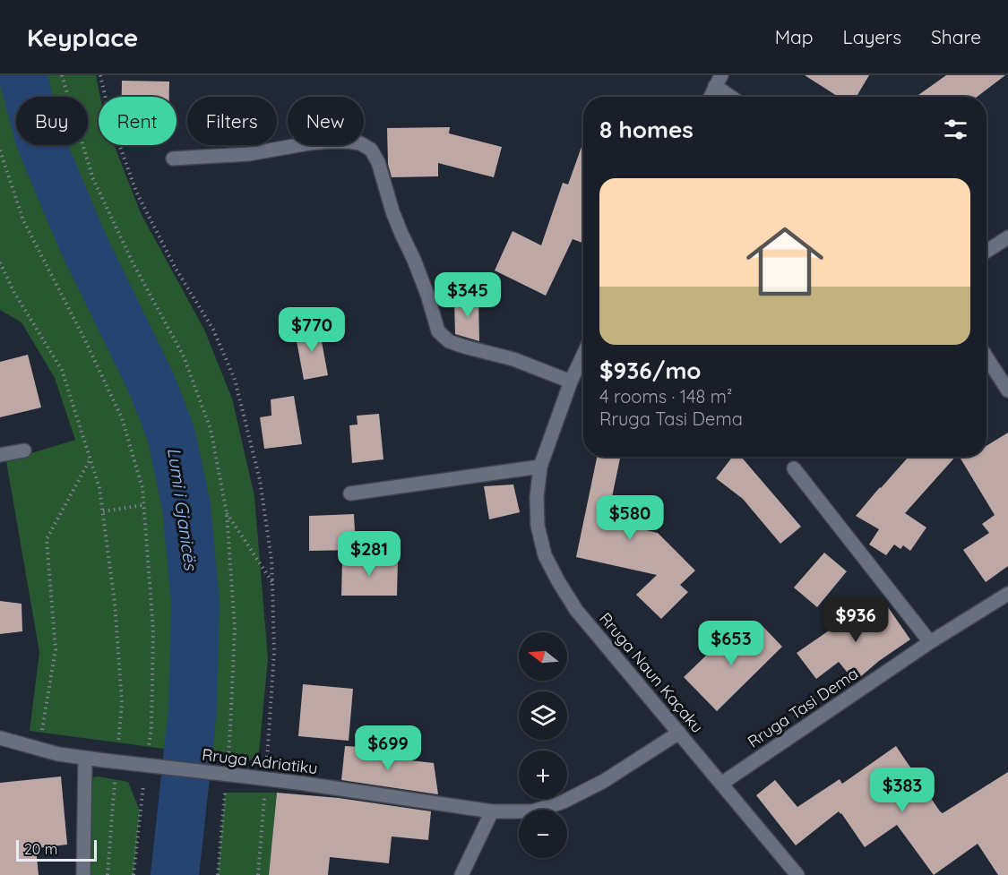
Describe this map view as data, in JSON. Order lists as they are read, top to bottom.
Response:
{
  "streets": {
    "street": ["Rruga Naun Kaçaku", "Rruga Tasi Dema", "Rruga Adriatiku"]
  },
  "crossings": [
    ["Rruga Naun Kaçaku", "Rruga Tasi Dema"],
    ["Rruga Naun Kaçaku", "Rruga Adriatiku"]
  ],
  "water": ["Lumi i Gjanicës"],
  "scale_bar": "20 m",
  "north": "left",
  "page": {
    "header": "Keyplace",
    "nav": ["Map", "Layers", "Share"],
    "chip": [
      "Buy",
      "Rent",
      "Filters",
      "New"
    ],
    "heading": "8 homes",
    "list": [
      {
        "name": "$936/mo",
        "note": "4 rooms · 148 m² · Rruga Tasi Dema"
      }
    ],
    "price": [
      "$345",
      "$770",
      "$580",
      "$281",
      "$936",
      "$653",
      "$699",
      "$383"
    ],
    "map_buttons": ["+", "−"],
    "scale": "20 m"
  }
}
